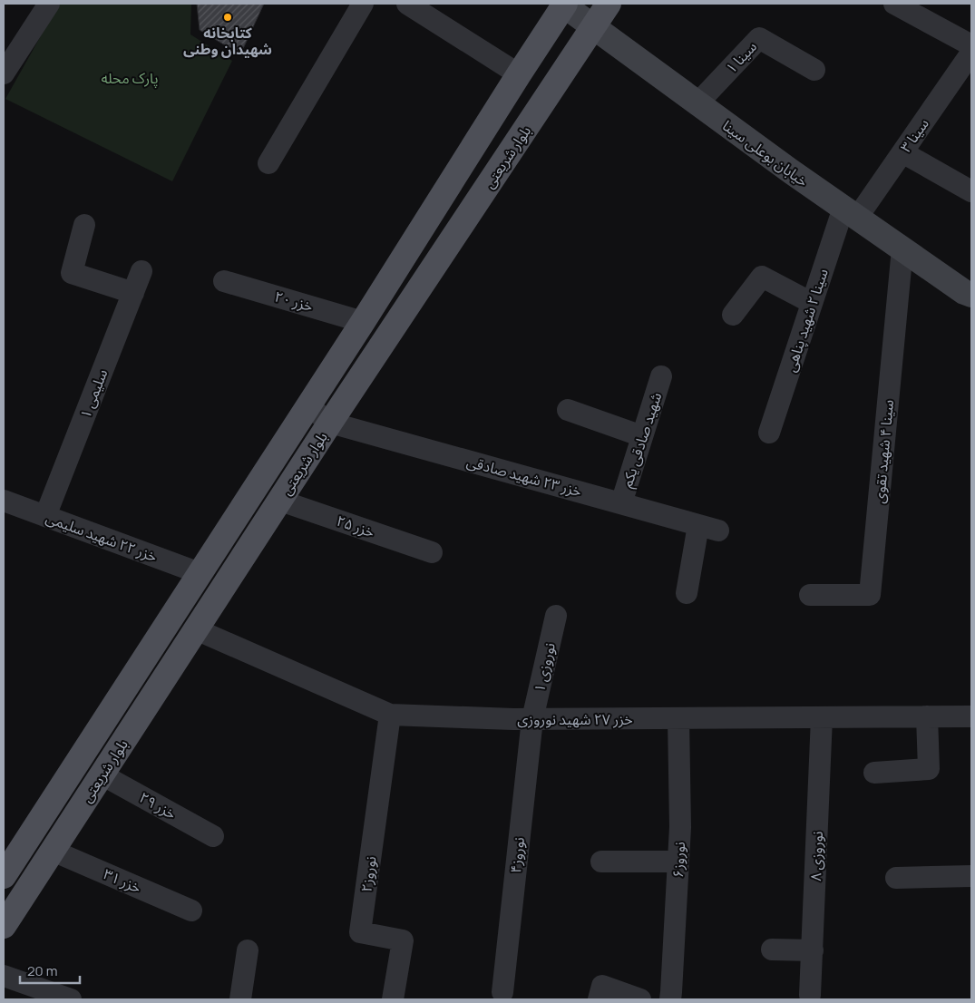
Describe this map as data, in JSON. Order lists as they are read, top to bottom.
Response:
{
  "streets": {
    "main road": ["خیابان بوعلی سینا", "بلوار شریعتی"],
    "street": [
      "سینا ۱",
      "سینا ۳",
      "خزر ۲۰",
      "سینا ۲ شهید پناهی",
      "سلیمی ۱",
      "شهید صادقی یکم",
      "سینا ۴ شهید تقوی",
      "خزر ۲۳ شهید صادقی",
      "خزر ۲۵",
      "خزر ۲۲ شهید سلیمی",
      "نوروزی ۱",
      "خزر ۲۷ شهید نوروزی",
      "خزر ۲۹",
      "نوروز۴",
      "نوروزی ۸",
      "نوروز۶",
      "نوروز۲",
      "خزر ۳۱"
    ]
  },
  "crossings": [
    ["سینا ۱", "خیابان بوعلی سینا"],
    ["سینا ۳", "خیابان بوعلی سینا"],
    ["سینا ۳", "سینا ۲ شهید پناهی"],
    ["خیابان بوعلی سینا", "بلوار شریعتی"],
    ["خیابان بوعلی سینا", "سینا ۲ شهید پناهی"],
    ["خیابان بوعلی سینا", "سینا ۴ شهید تقوی"],
    ["بلوار شریعتی", "خزر ۲۰"],
    ["بلوار شریعتی", "خزر ۲۳ شهید صادقی"],
    ["بلوار شریعتی", "خزر ۲۵"],
    ["بلوار شریعتی", "خزر ۲۲ شهید سلیمی"],
    ["بلوار شریعتی", "خزر ۲۷ شهید نوروزی"],
    ["بلوار شریعتی", "خزر ۲۹"],
    ["بلوار شریعتی", "خزر ۳۱"],
    ["سلیمی ۱", "خزر ۲۲ شهید سلیمی"],
    ["شهید صادقی یکم", "خزر ۲۳ شهید صادقی"],
    ["نوروزی ۱", "خزر ۲۷ شهید نوروزی"],
    ["نوروزی ۱", "نوروز۴"],
    ["خزر ۲۷ شهید نوروزی", "نوروز۴"],
    ["خزر ۲۷ شهید نوروزی", "نوروزی ۸"],
    ["خزر ۲۷ شهید نوروزی", "نوروز۶"],
    ["خزر ۲۷ شهید نوروزی", "نوروز۲"]
  ],
  "parks": ["پارک محله"],
  "places": ["کتابخانه شهیدان وطنی"],
  "scale_bar": "20 m"
}
